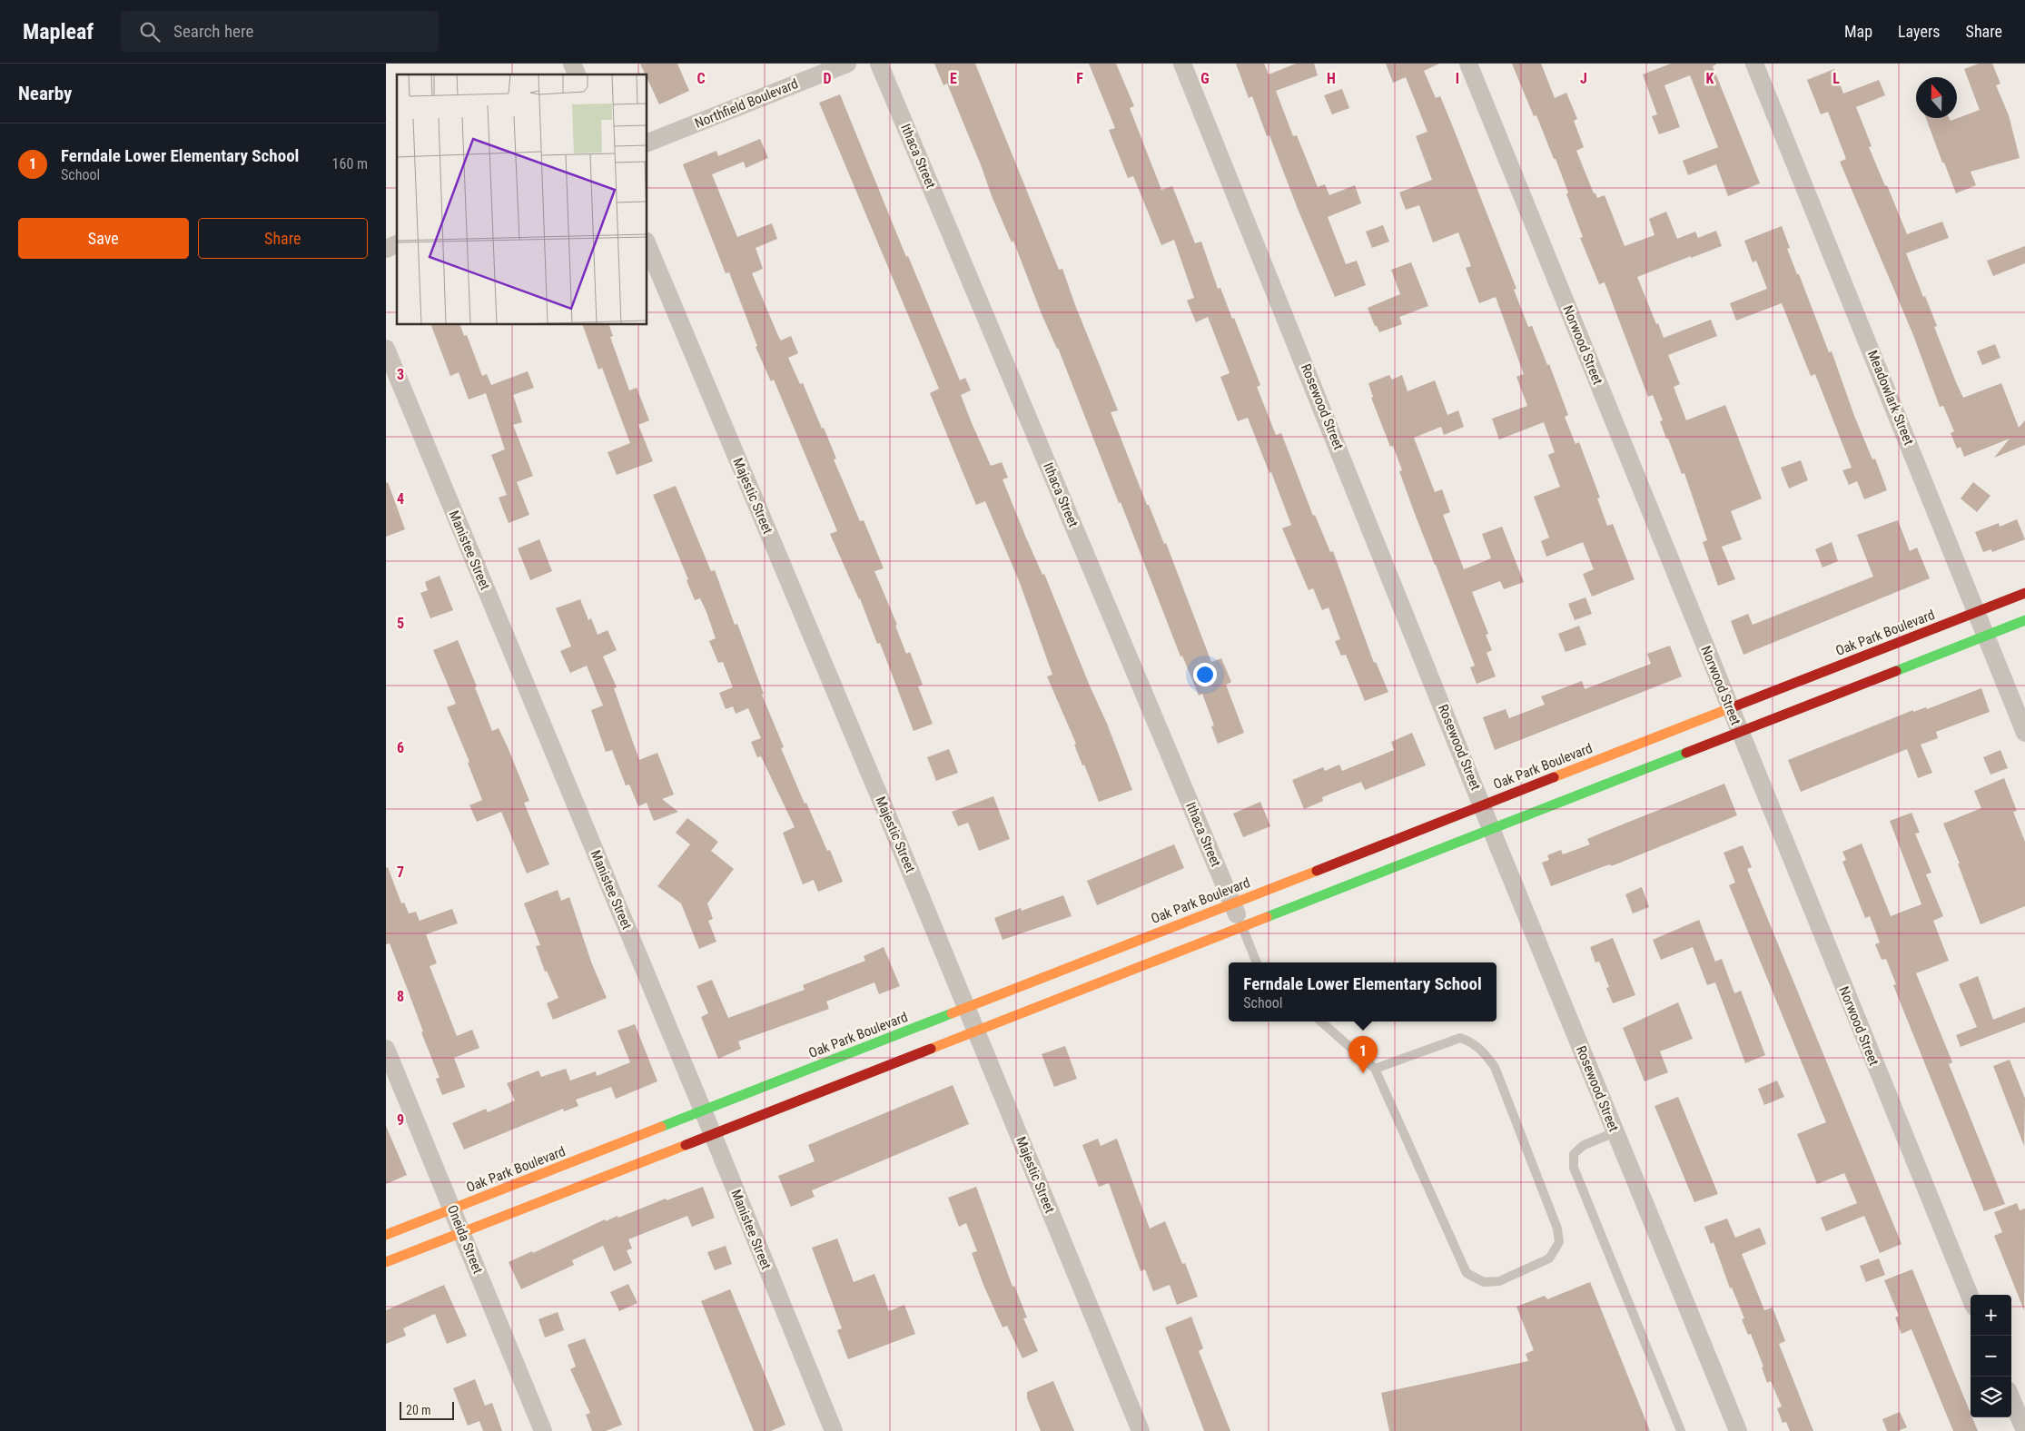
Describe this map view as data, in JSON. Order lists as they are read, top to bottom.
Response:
{
  "streets": {
    "street": [
      "Northfield Boulevard",
      "Ithaca Street",
      "Norwood Street",
      "Meadowlark Street",
      "Rosewood Street",
      "Majestic Street",
      "Manistee Street",
      "Oak Park Boulevard",
      "Oneida Street"
    ]
  },
  "crossings": [
    ["Ithaca Street", "Oak Park Boulevard"],
    ["Norwood Street", "Oak Park Boulevard"],
    ["Meadowlark Street", "Oak Park Boulevard"],
    ["Rosewood Street", "Oak Park Boulevard"],
    ["Majestic Street", "Oak Park Boulevard"],
    ["Manistee Street", "Oak Park Boulevard"],
    ["Oak Park Boulevard", "Oneida Street"]
  ],
  "scale_bar": "20 m",
  "north": "top",
  "page": {
    "header": "Mapleaf",
    "search": "Search here",
    "nav": ["Map", "Layers", "Share"],
    "heading": "Nearby",
    "list": [
      {
        "mark": "1",
        "name": "Ferndale Lower Elementary School",
        "note": "School",
        "value": "160 m"
      }
    ],
    "buttons": ["Save", "Share"],
    "popup": ["Ferndale Lower Elementary School", "School"],
    "pins": "1",
    "map_buttons": ["+", "−"],
    "scale": "20 m"
  },
  "grid": {
    "columns": [
      "C",
      "D",
      "E",
      "F",
      "G",
      "H",
      "I",
      "J",
      "K",
      "L"
    ],
    "rows": [
      "3",
      "4",
      "5",
      "6",
      "7",
      "8",
      "9"
    ]
  }
}
